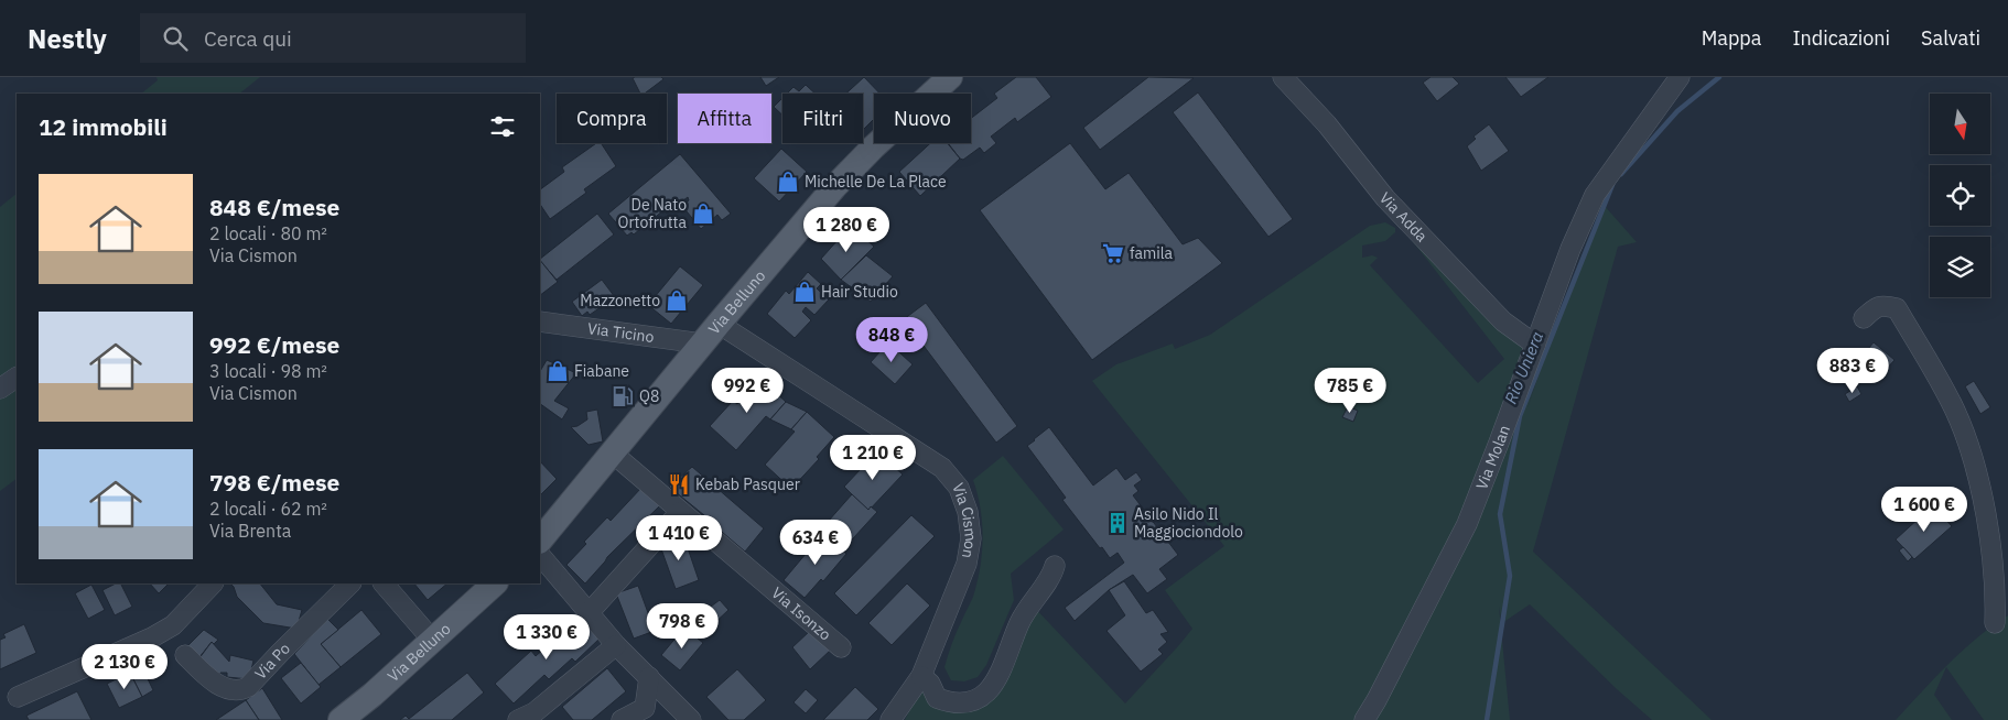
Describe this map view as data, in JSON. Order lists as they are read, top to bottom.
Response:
{
  "streets": {
    "main road": ["Via Belluno"],
    "street": [
      "Via Adda",
      "Via Ticino",
      "Via Molan",
      "Via Cismon",
      "Via Isonzo",
      "Via Po"
    ]
  },
  "crossings": [
    ["Via Adda", "Via Molan"],
    ["Via Belluno", "Via Ticino"],
    ["Via Belluno", "Via Cismon"],
    ["Via Belluno", "Via Isonzo"]
  ],
  "water": ["Rio Uniera"],
  "places": {
    "shop": [
      "Michelle De La Place",
      "De Nato Ortofrutta",
      "Hair Studio",
      "Mazzonetto",
      "Fiabane"
    ],
    "supermarket": ["famila"],
    "fuel station": ["Q8"],
    "restaurant": ["Kebab Pasquer"],
    "building": ["Asilo Nido Il Maggiociondolo"]
  },
  "north": "bottom",
  "page": {
    "header": "Nestly",
    "search": "Cerca qui",
    "nav": ["Mappa", "Indicazioni", "Salvati"],
    "chip": [
      "Compra",
      "Affitta",
      "Filtri",
      "Nuovo"
    ],
    "heading": "12 immobili",
    "list": [
      {
        "name": "848 €/mese",
        "note": "2 locali · 80 m² · Via Cismon"
      },
      {
        "name": "992 €/mese",
        "note": "3 locali · 98 m² · Via Cismon"
      },
      {
        "name": "798 €/mese",
        "note": "2 locali · 62 m² · Via Brenta"
      }
    ],
    "price": [
      "1 280 €",
      "848 €",
      "883 €",
      "992 €",
      "785 €",
      "1 210 €",
      "1 600 €",
      "1 410 €",
      "634 €",
      "798 €",
      "1 330 €",
      "2 130 €"
    ]
  }
}
